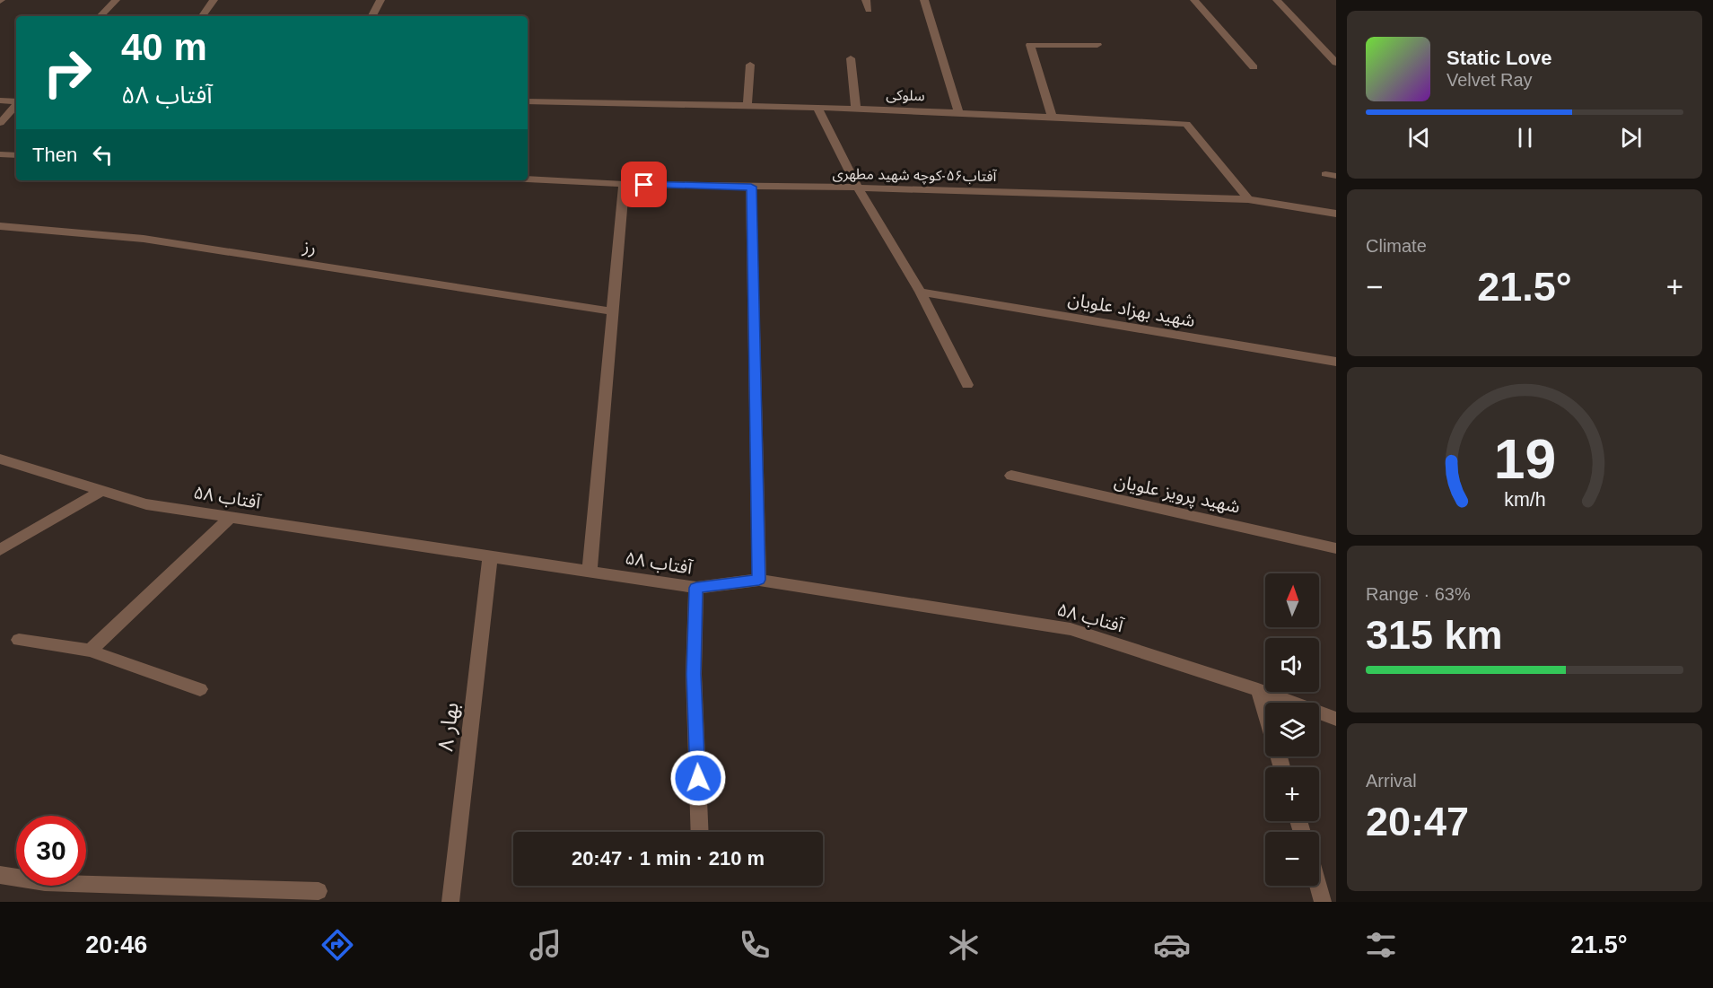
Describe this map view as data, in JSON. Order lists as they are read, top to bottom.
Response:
{
  "streets": {
    "street": [
      "سلوکی",
      "آفتاب۵۶-كوچه شهيد مطهری",
      "رز",
      "شهید بهزاد علویان",
      "شهید پرویز علویان",
      "آفتاب ۵۸",
      "بهار ۸"
    ]
  },
  "crossings": [
    ["سلوکی", "آفتاب۵۶-كوچه شهيد مطهری"],
    ["آفتاب ۵۸", "بهار ۸"]
  ],
  "north": "top",
  "page": {
    "turn": ["40 m", "آفتاب ۵۸"],
    "song": ["Static Love", "Velvet Ray"],
    "then": "Then",
    "tile": [
      "Climate",
      ["Range · 63%", "315 km"],
      ["Arrival", "20:47"]
    ],
    "heat": ["−", "21.5°", "+"],
    "map_buttons": ["+", "−"],
    "limit": "30",
    "trip": "20:47 · 1 min · 210 m",
    "tabs": ["20:46", "21.5°"],
    "gauge": ["19", "km/h"]
  }
}
